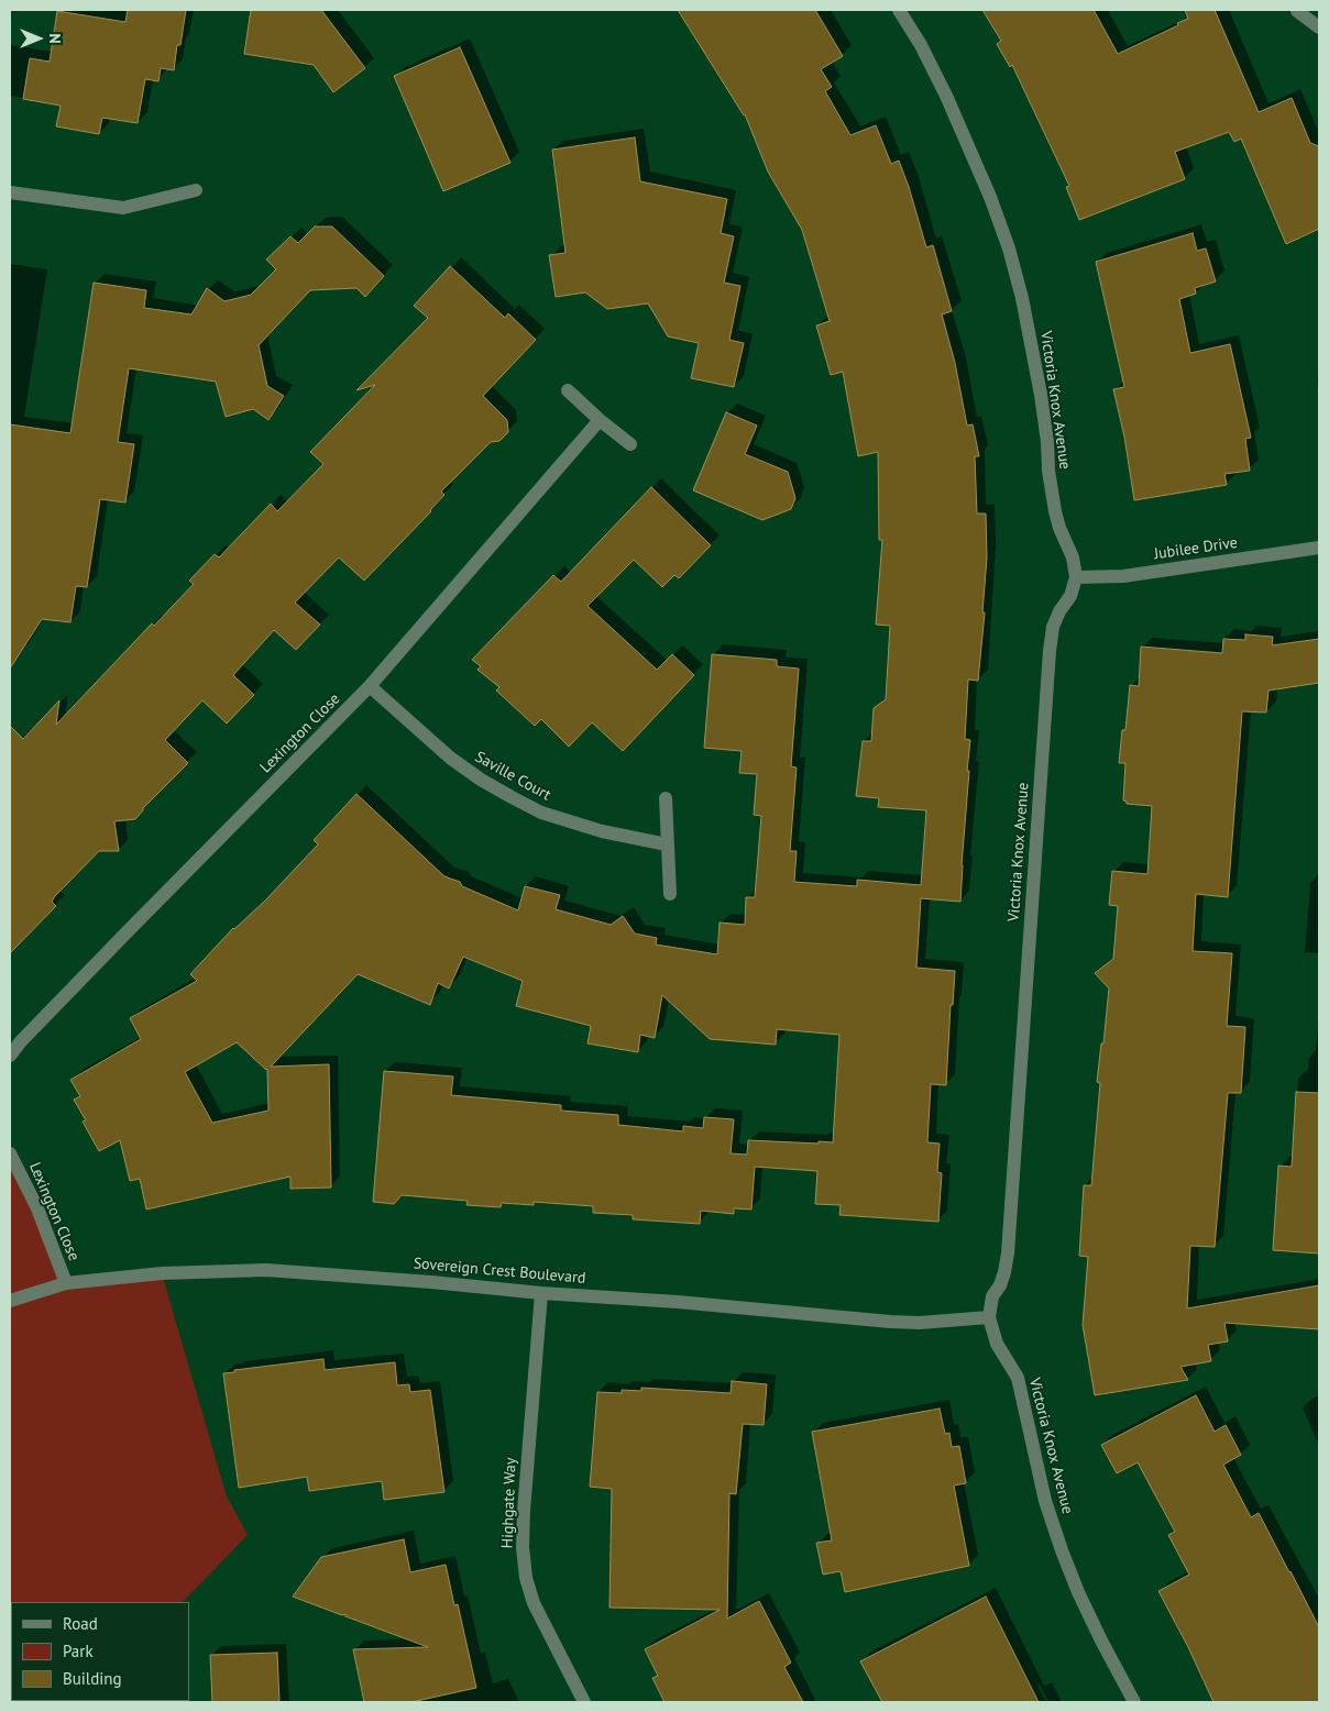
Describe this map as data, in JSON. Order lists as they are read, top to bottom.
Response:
{
  "streets": {
    "street": [
      "Victoria Knox Avenue",
      "Jubilee Drive",
      "Lexington Close",
      "Saville Court",
      "Sovereign Crest Boulevard",
      "Highgate Way"
    ]
  },
  "crossings": [
    ["Victoria Knox Avenue", "Jubilee Drive"],
    ["Victoria Knox Avenue", "Sovereign Crest Boulevard"],
    ["Lexington Close", "Saville Court"],
    ["Lexington Close", "Sovereign Crest Boulevard"],
    ["Sovereign Crest Boulevard", "Highgate Way"]
  ],
  "legend": ["Road", "Park", "Building"],
  "north": "right"
}
